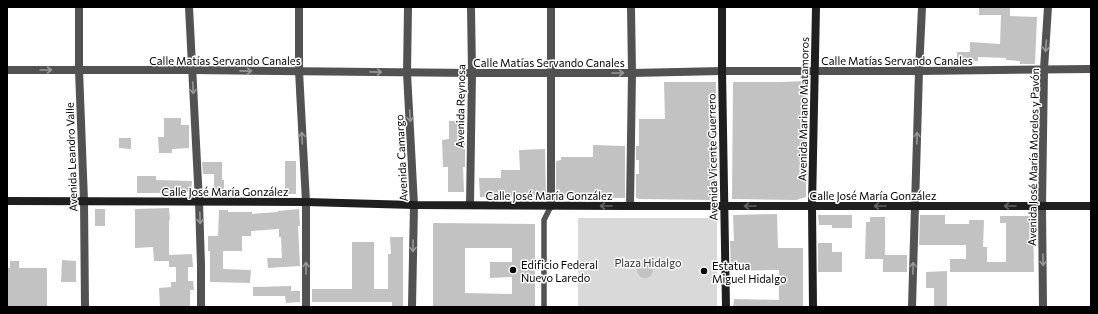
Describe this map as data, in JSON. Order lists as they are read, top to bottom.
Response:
{
  "streets": {
    "main road": ["Avenida Mariano Matamoros", "Avenida Vicente Guerrero", "Calle José María González"],
    "street": [
      "Calle Matías Servando Canales",
      "Avenida Reynosa",
      "Avenida Leandro Valle",
      "Avenida José María Morelos y Pavón",
      "Avenida Camargo"
    ]
  },
  "crossings": [
    ["Calle Matías Servando Canales", "Avenida Reynosa"],
    ["Calle Matías Servando Canales", "Avenida Mariano Matamoros"],
    ["Calle Matías Servando Canales", "Avenida Leandro Valle"],
    ["Calle Matías Servando Canales", "Avenida Vicente Guerrero"],
    ["Calle Matías Servando Canales", "Avenida José María Morelos y Pavón"],
    ["Calle Matías Servando Canales", "Avenida Camargo"],
    ["Avenida Reynosa", "Calle José María González"],
    ["Avenida Mariano Matamoros", "Calle José María González"],
    ["Avenida Leandro Valle", "Calle José María González"],
    ["Avenida Vicente Guerrero", "Calle José María González"],
    ["Avenida José María Morelos y Pavón", "Calle José María González"],
    ["Avenida Camargo", "Calle José María González"]
  ],
  "one_way": ["Avenida José María Morelos y Pavón", "Avenida Camargo", "Calle José María González"],
  "parks": ["Plaza Hidalgo"],
  "places": ["Edificio Federal Nuevo Laredo", "Estatua Miguel Hidalgo"]
}
